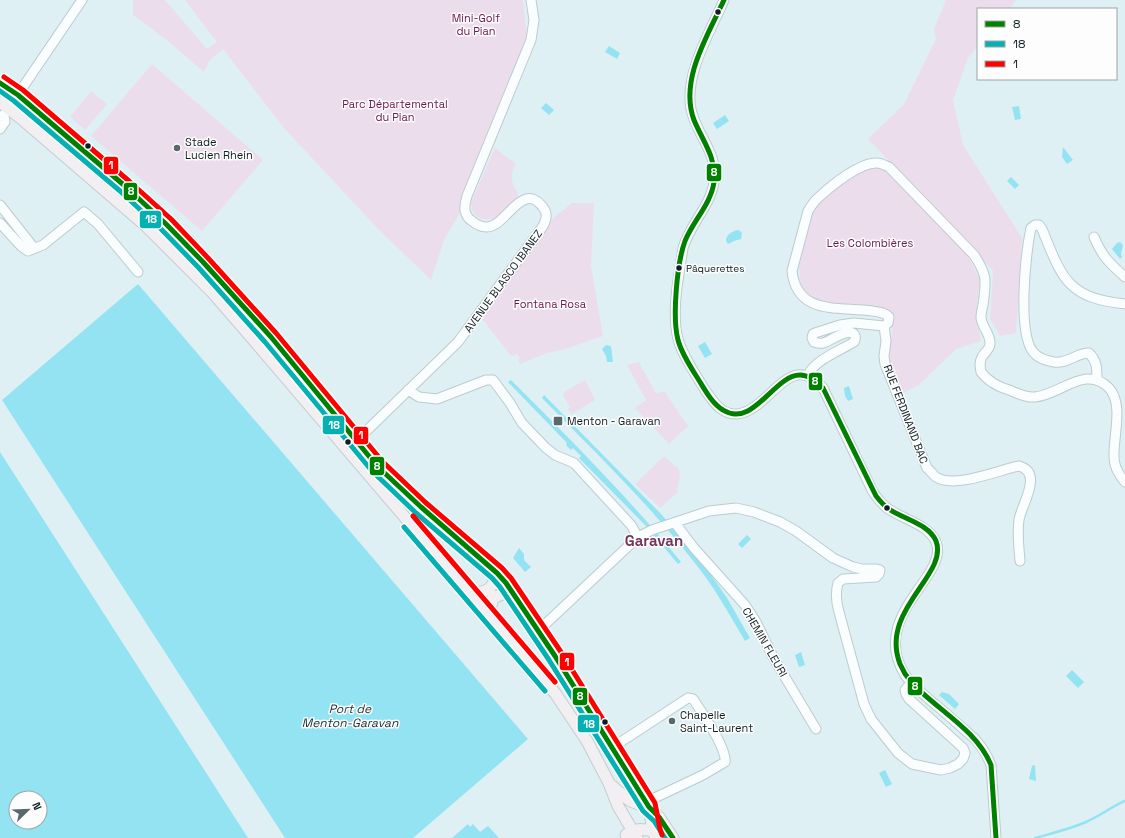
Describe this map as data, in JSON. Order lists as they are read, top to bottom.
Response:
{
  "streets": {
    "street": ["AVENUE BLASCO IBANEZ", "RUE FERDINAND BAC", "CHEMIN FLEURI"]
  },
  "districts": ["Garavan"],
  "water": ["Port de Menton-Garavan"],
  "parks": [
    "Mini-Golf du Pian",
    "Parc Départemental du Pian",
    "Les Colombières",
    "Fontana Rosa"
  ],
  "places": {
    "other": ["Stade Lucien Rhein", "Pâquerettes", "Chapelle Saint-Laurent"],
    "transit": ["Menton - Garavan"]
  },
  "lines": ["transit line 8", "transit line 1", "transit line 18"],
  "legend": ["8", "18", "1"],
  "north": "top right"
}
